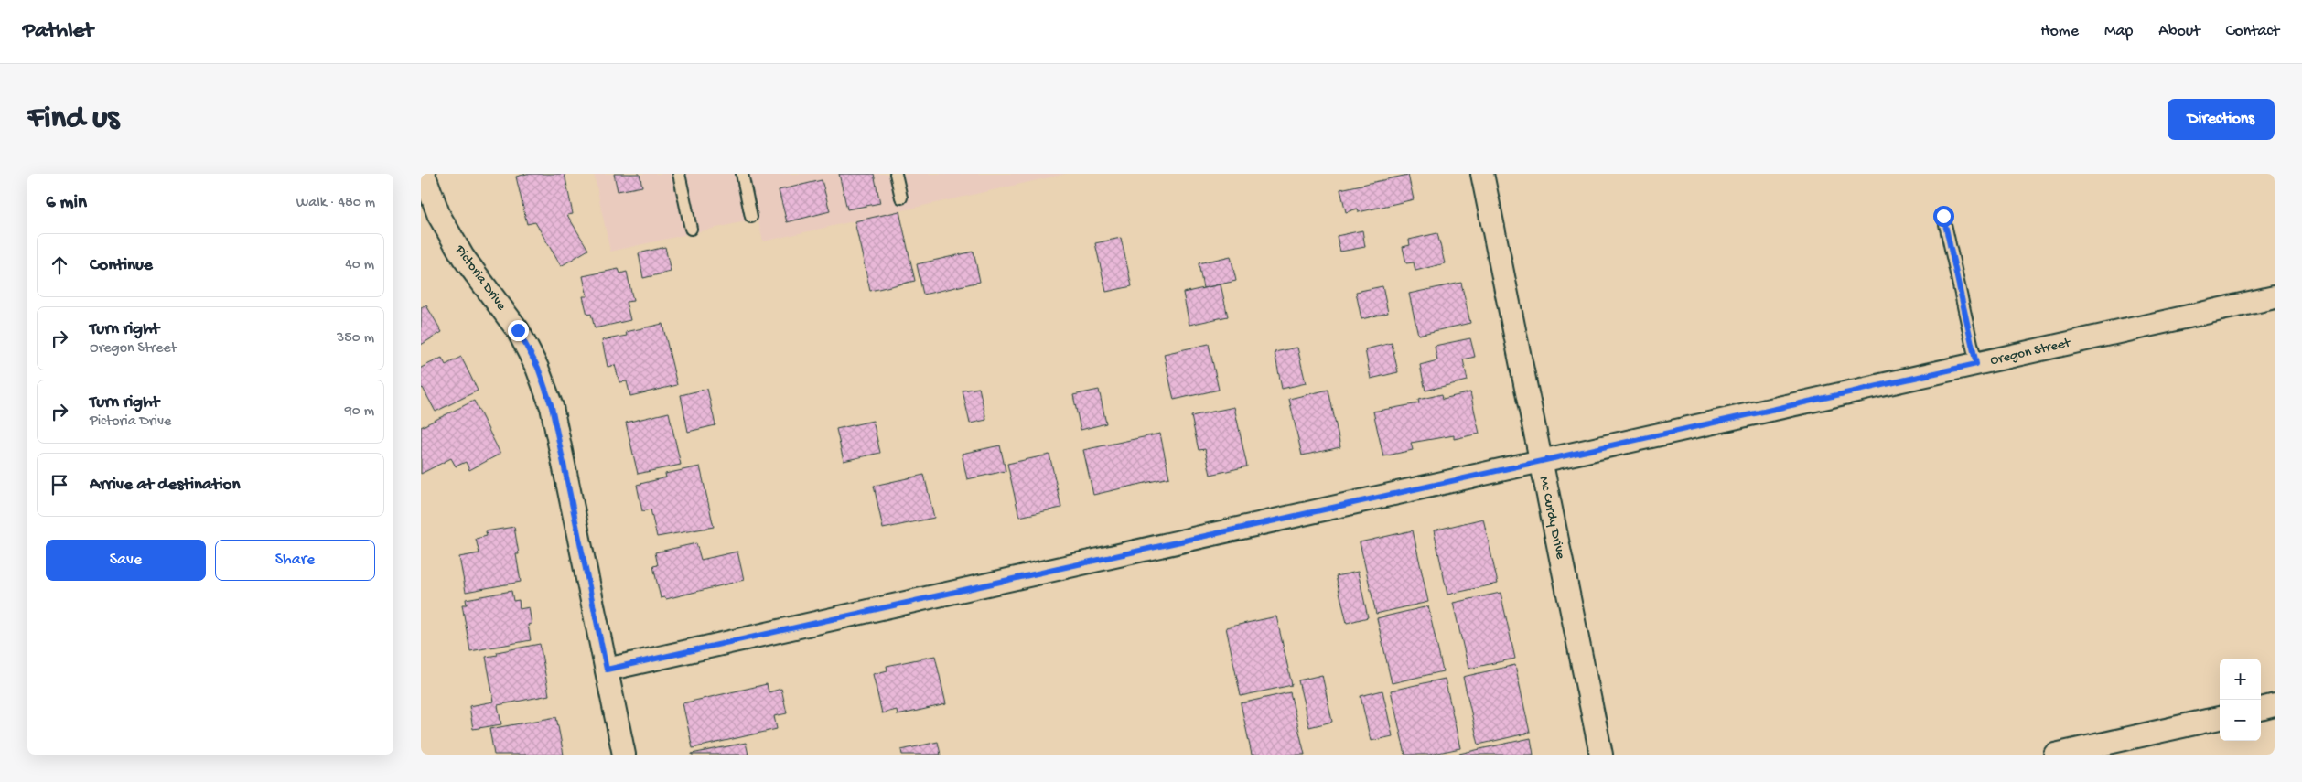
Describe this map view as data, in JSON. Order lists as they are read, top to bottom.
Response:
{
  "streets": {
    "street": ["Pictoria Drive", "Oregon Street", "Mc Curdy Drive"]
  },
  "crossings": [
    ["Pictoria Drive", "Oregon Street"],
    ["Oregon Street", "Mc Curdy Drive"]
  ],
  "page": {
    "header": "Pathlet",
    "nav": [
      "Home",
      "Map",
      "About",
      "Contact"
    ],
    "buttons": [
      "Directions",
      ["Save", "Share"]
    ],
    "title": "Find us",
    "heading": ["6 min", "Walk · 480 m"],
    "list": [
      ["Continue", "40 m"],
      ["Turn right", "Oregon Street", "350 m"],
      ["Turn right", "Pictoria Drive", "90 m"],
      "Arrive at destination"
    ],
    "map_buttons": ["+", "−"]
  }
}
